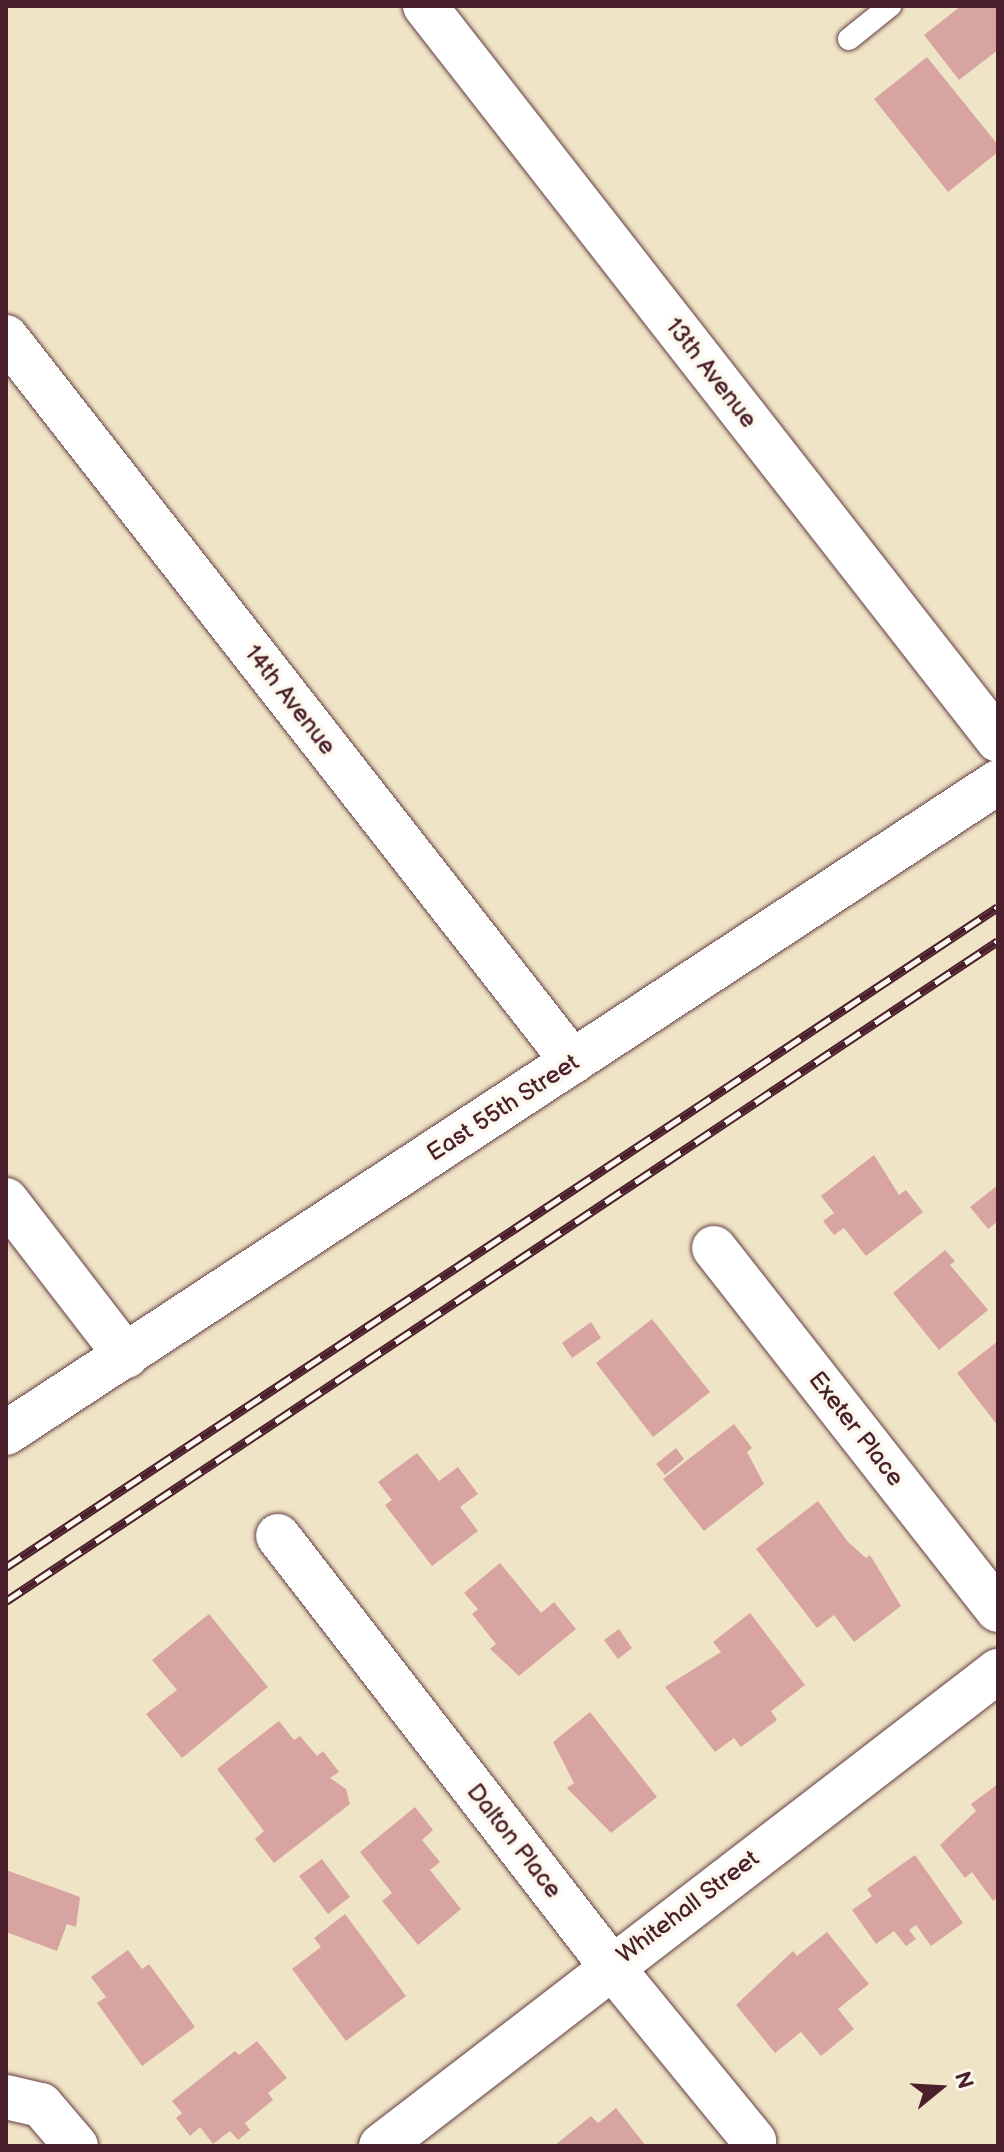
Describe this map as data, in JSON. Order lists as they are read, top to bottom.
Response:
{
  "streets": {
    "street": [
      "13th Avenue",
      "14th Avenue",
      "East 55th Street",
      "Exeter Place",
      "Dalton Place",
      "Whitehall Street"
    ]
  },
  "crossings": [
    ["14th Avenue", "East 55th Street"],
    ["Dalton Place", "Whitehall Street"]
  ],
  "north": "right"
}
